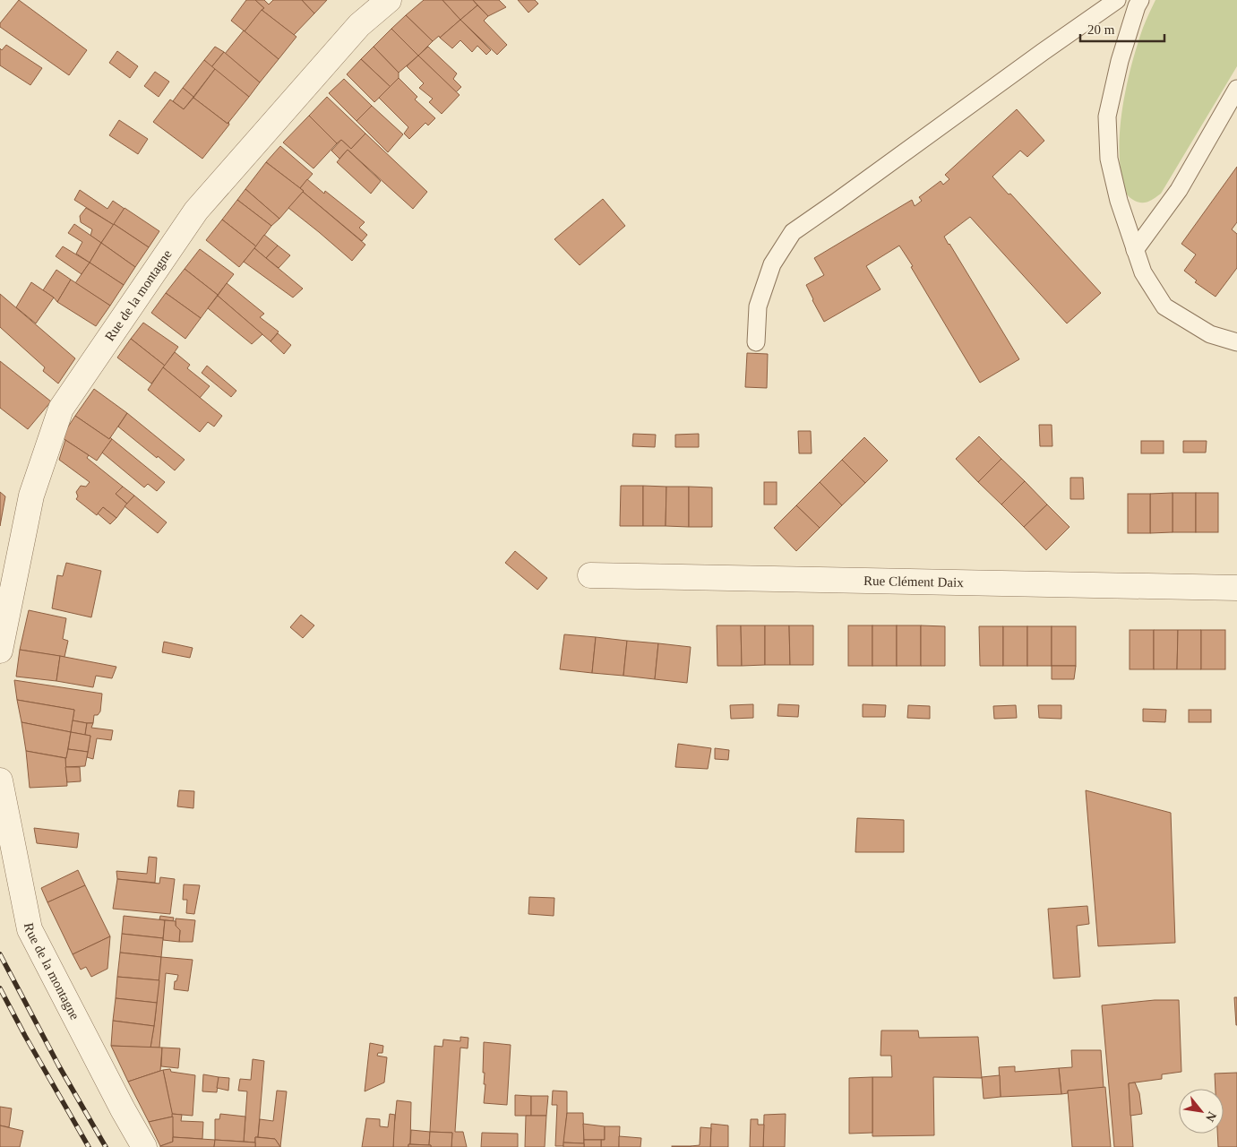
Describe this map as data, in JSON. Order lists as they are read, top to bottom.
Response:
{
  "streets": {
    "street": ["Rue de la montagne", "Rue Clément Daix"]
  },
  "scale_bar": "20 m",
  "north": "bottom right"
}
